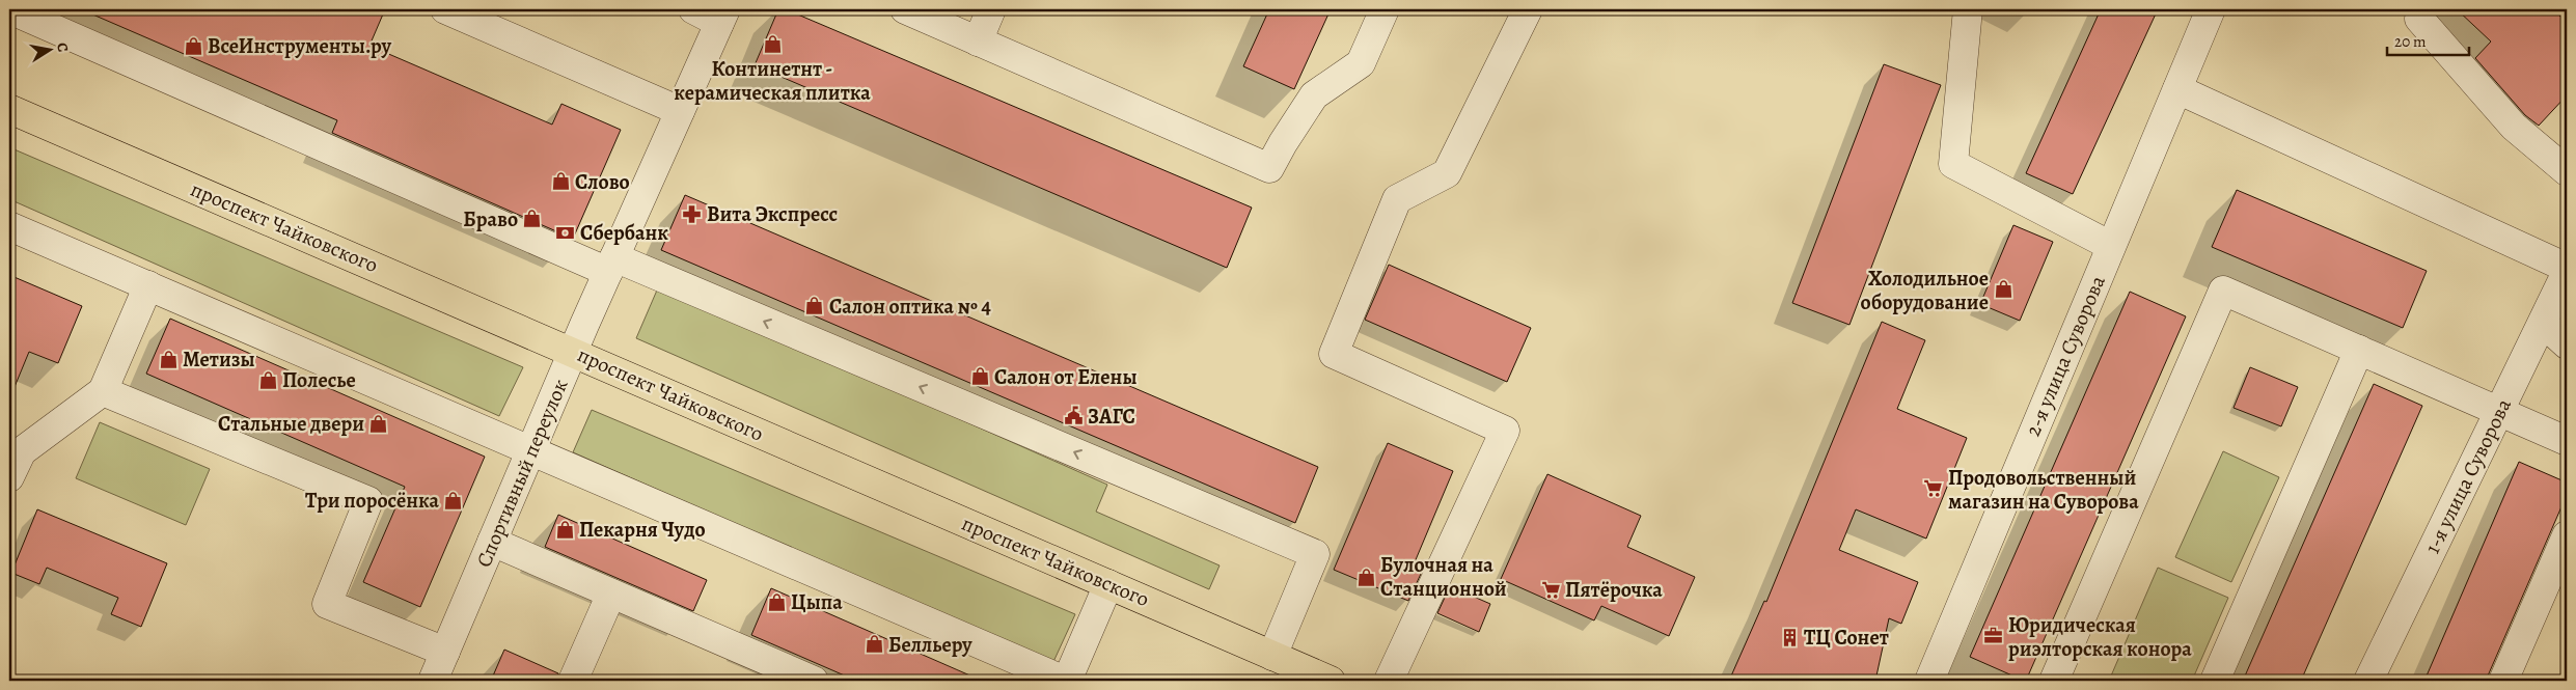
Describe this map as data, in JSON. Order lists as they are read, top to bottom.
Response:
{
  "streets": {
    "main road": ["проспект Чайковского"],
    "street": ["2-я улица Суворова", "Спортивный переулок", "1-я улица Суворова"]
  },
  "crossings": [
    ["проспект Чайковского", "Спортивный переулок"]
  ],
  "places": {
    "shop": [
      "Континетнт - керамическая плитка",
      "ВсеИнструменты.ру",
      "Слово",
      "Браво",
      "Холодильное оборудование",
      "Салон оптика № 4",
      "Метизы",
      "Салон от Елены",
      "Полесье",
      "Стальные двери",
      "Три поросёнка",
      "Пекарня Чудо",
      "Булочная на Станционной",
      "Цыпа",
      "Белльеру"
    ],
    "pharmacy": ["Вита Экспресс"],
    "bank": ["Сбербанк"],
    "public building": ["ЗАГС"],
    "supermarket": ["Продовольственный магазин на Суворова", "Пятёрочка"],
    "office": ["Юридическая риэлторская конора"],
    "building": ["ТЦ Сонет"]
  },
  "scale_bar": "20 m",
  "north": "right"
}
